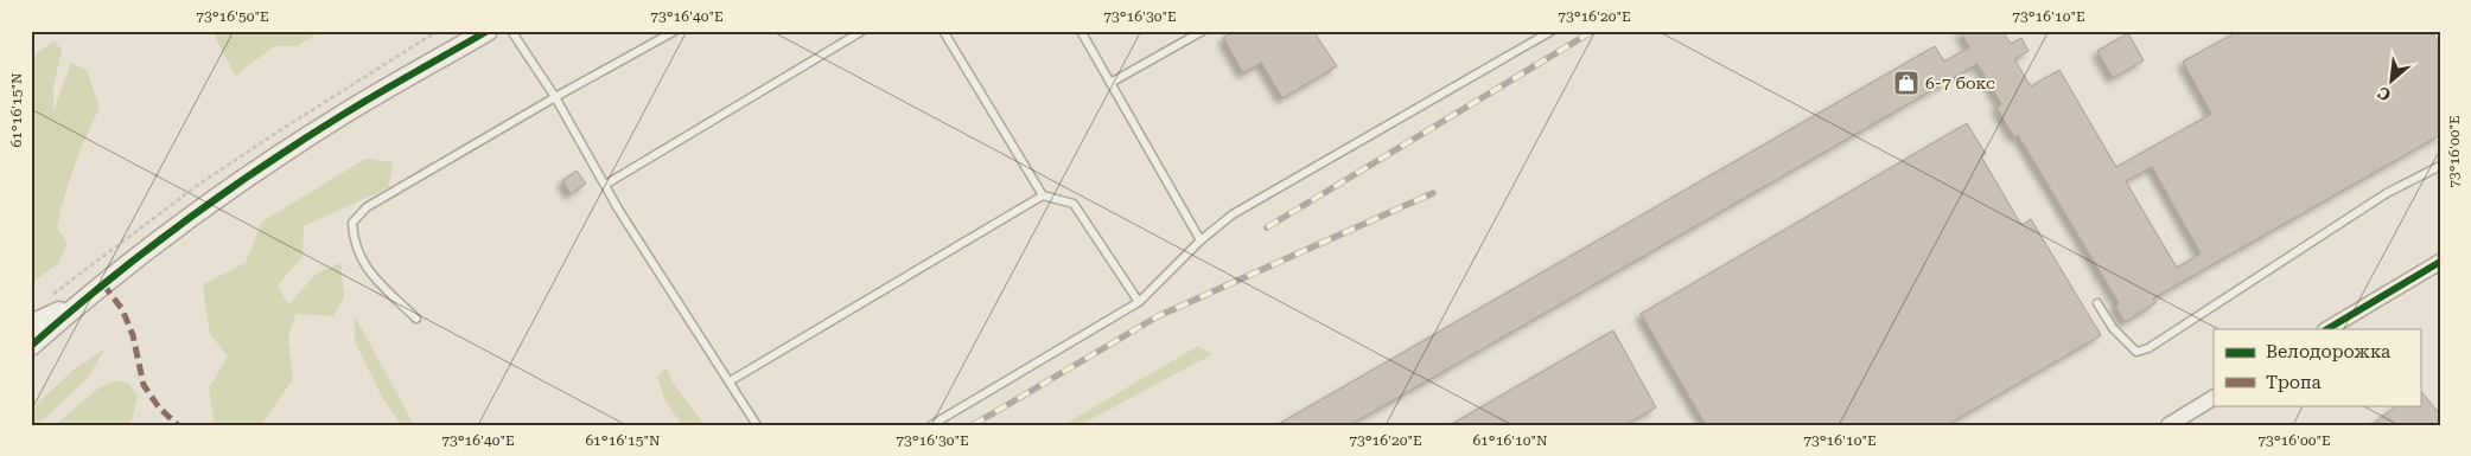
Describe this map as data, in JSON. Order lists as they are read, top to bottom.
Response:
{
  "places": {
    "shop": ["6-7 бокс"]
  },
  "legend": ["Велодорожка", "Тропа"],
  "north": "bottom left",
  "coordinates": [
    "73°16'50\"E",
    "73°16'40\"E",
    "73°16'30\"E",
    "73°16'20\"E",
    "73°16'10\"E",
    "61°16'15\"N",
    "73°16'00\"E",
    "61°16'10\"N"
  ]
}
